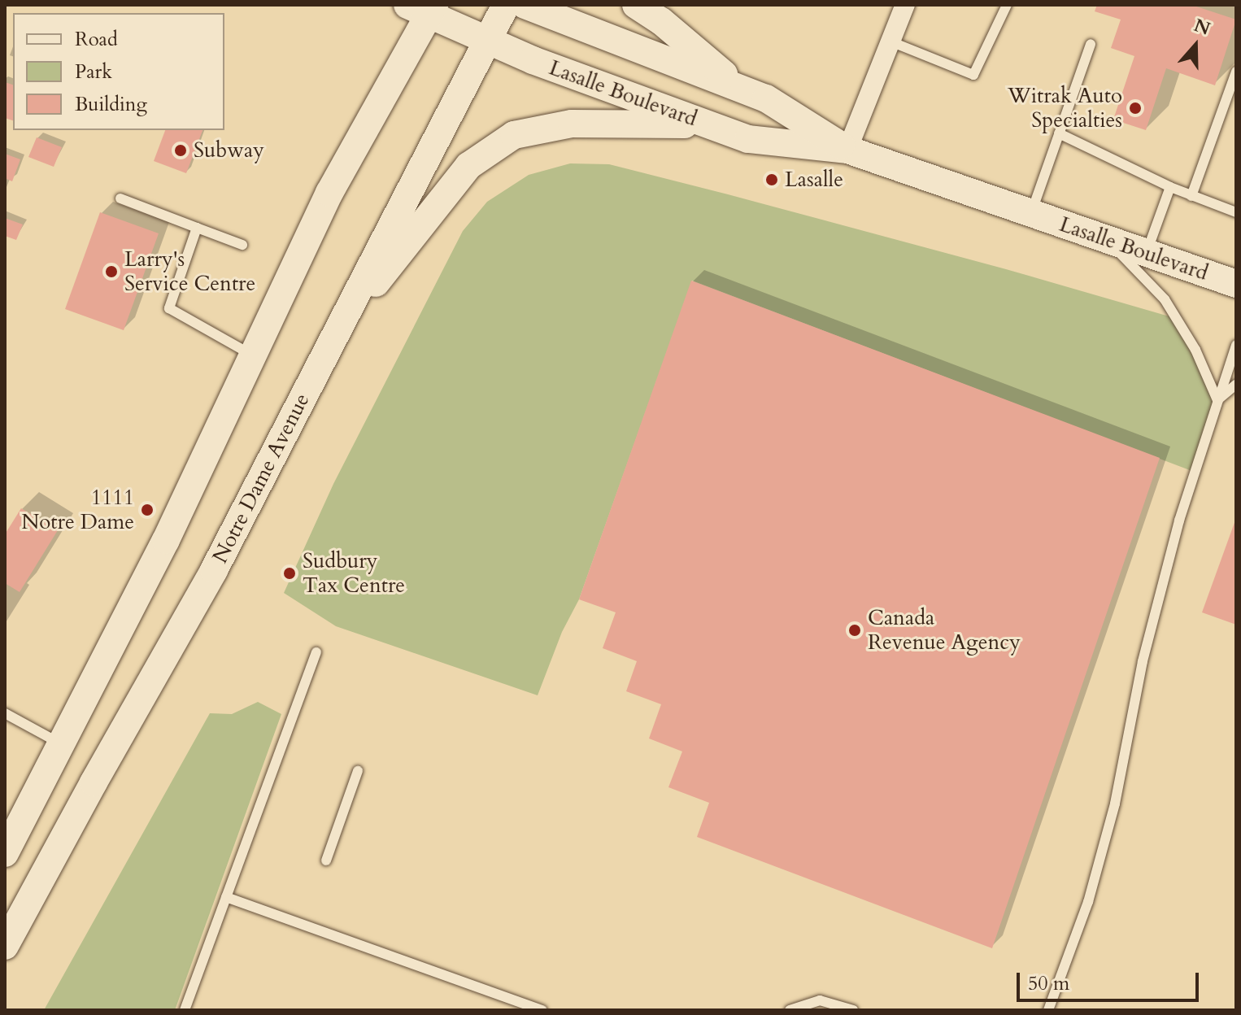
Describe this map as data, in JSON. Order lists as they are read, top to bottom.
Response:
{
  "streets": {
    "main road": ["Lasalle Boulevard", "Notre Dame Avenue"]
  },
  "crossings": [
    ["Lasalle Boulevard", "Notre Dame Avenue"]
  ],
  "places": [
    "Witrak Auto Specialties",
    "Subway",
    "Lasalle",
    "Larry's Service Centre",
    "1111 Notre Dame",
    "Sudbury Tax Centre",
    "Canada Revenue Agency"
  ],
  "legend": ["Road", "Park", "Building"],
  "scale_bar": "50 m",
  "north": "top"
}
